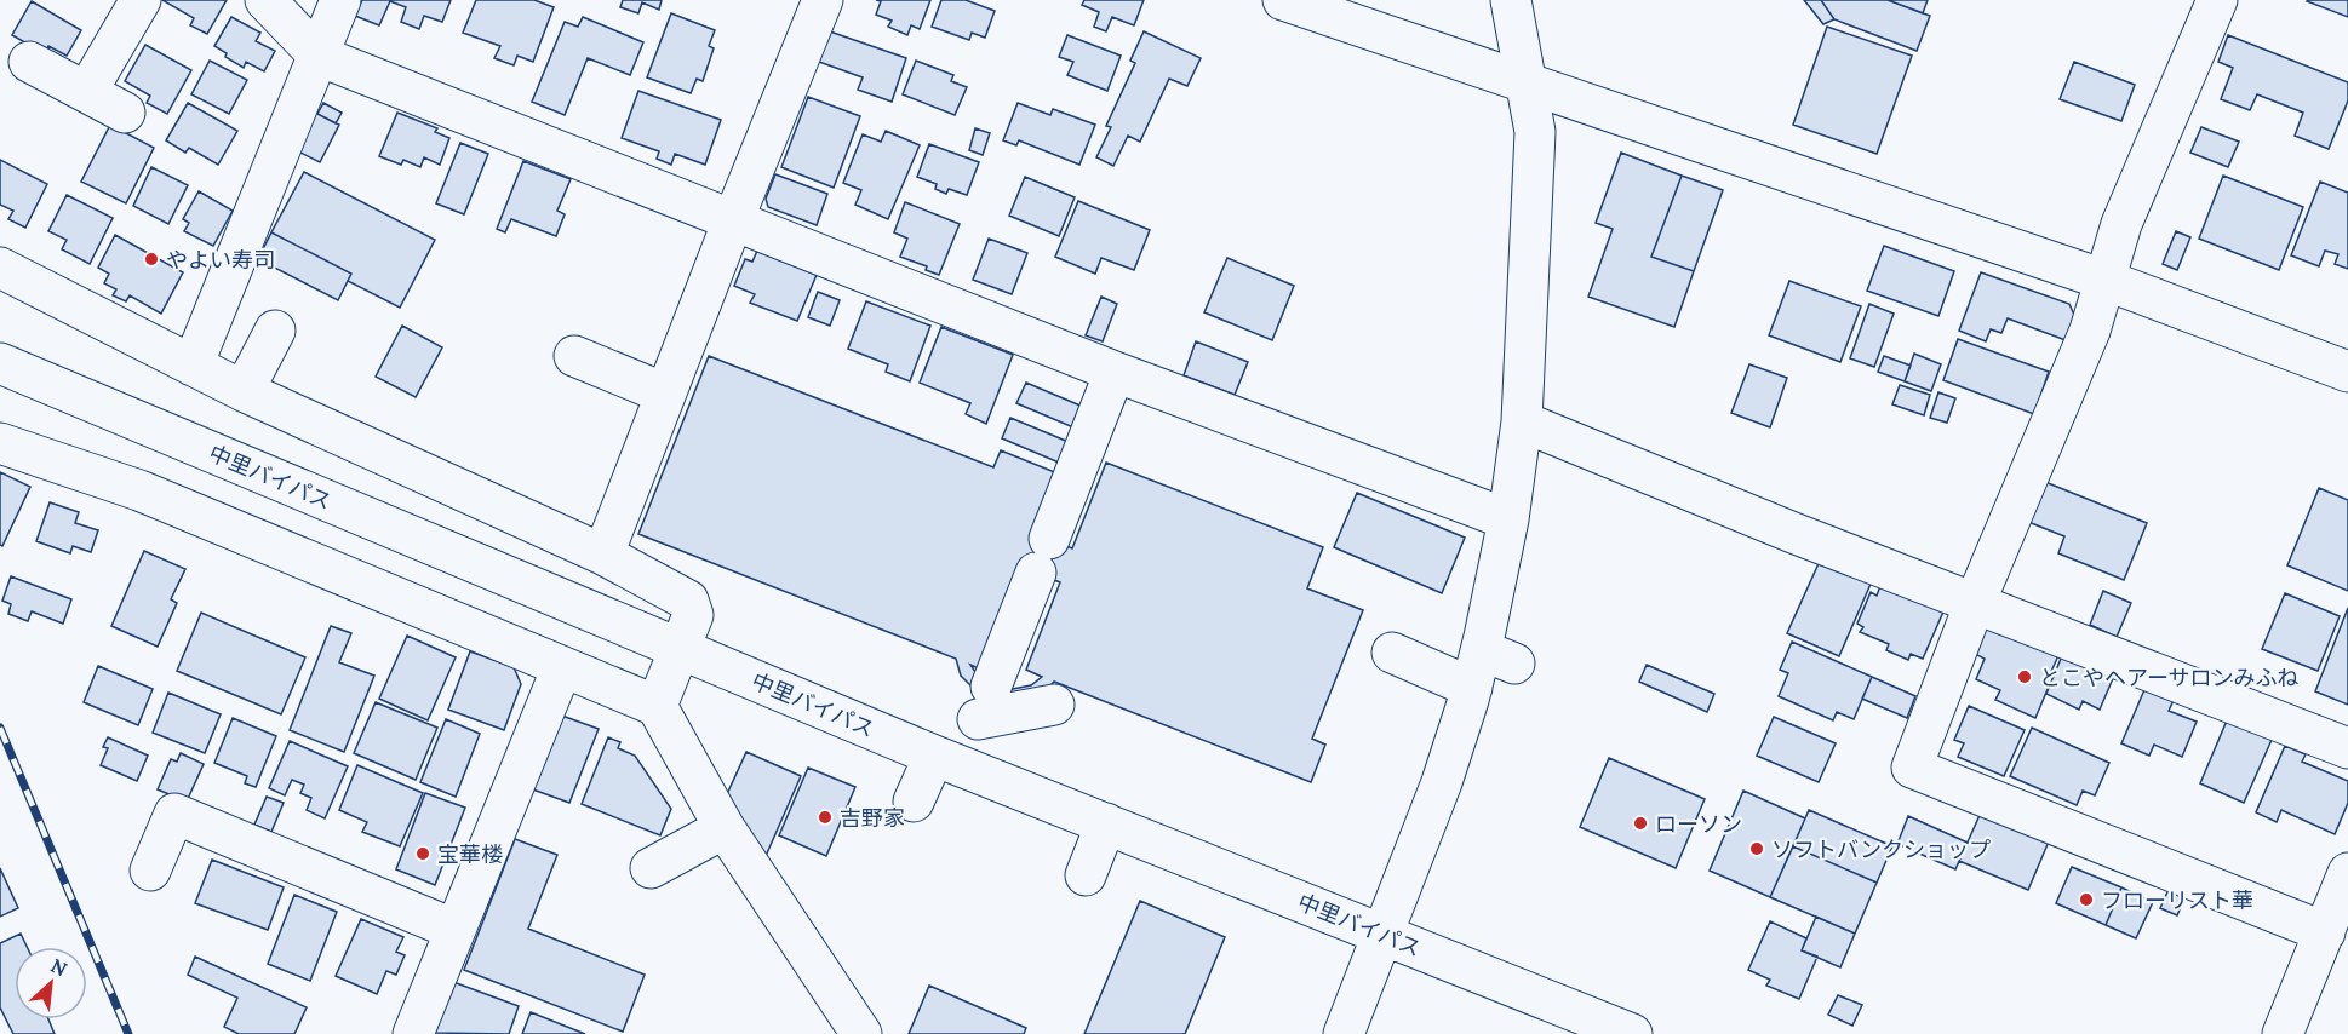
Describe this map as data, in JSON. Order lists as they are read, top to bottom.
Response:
{
  "streets": {
    "street": ["中里バイパス"]
  },
  "places": [
    "やよい寿司",
    "とこやヘアーサロンみふね",
    "吉野家",
    "ローソン",
    "ソフトバンクショップ",
    "宝華楼",
    "フローリスト華"
  ],
  "north": "top right"
}
